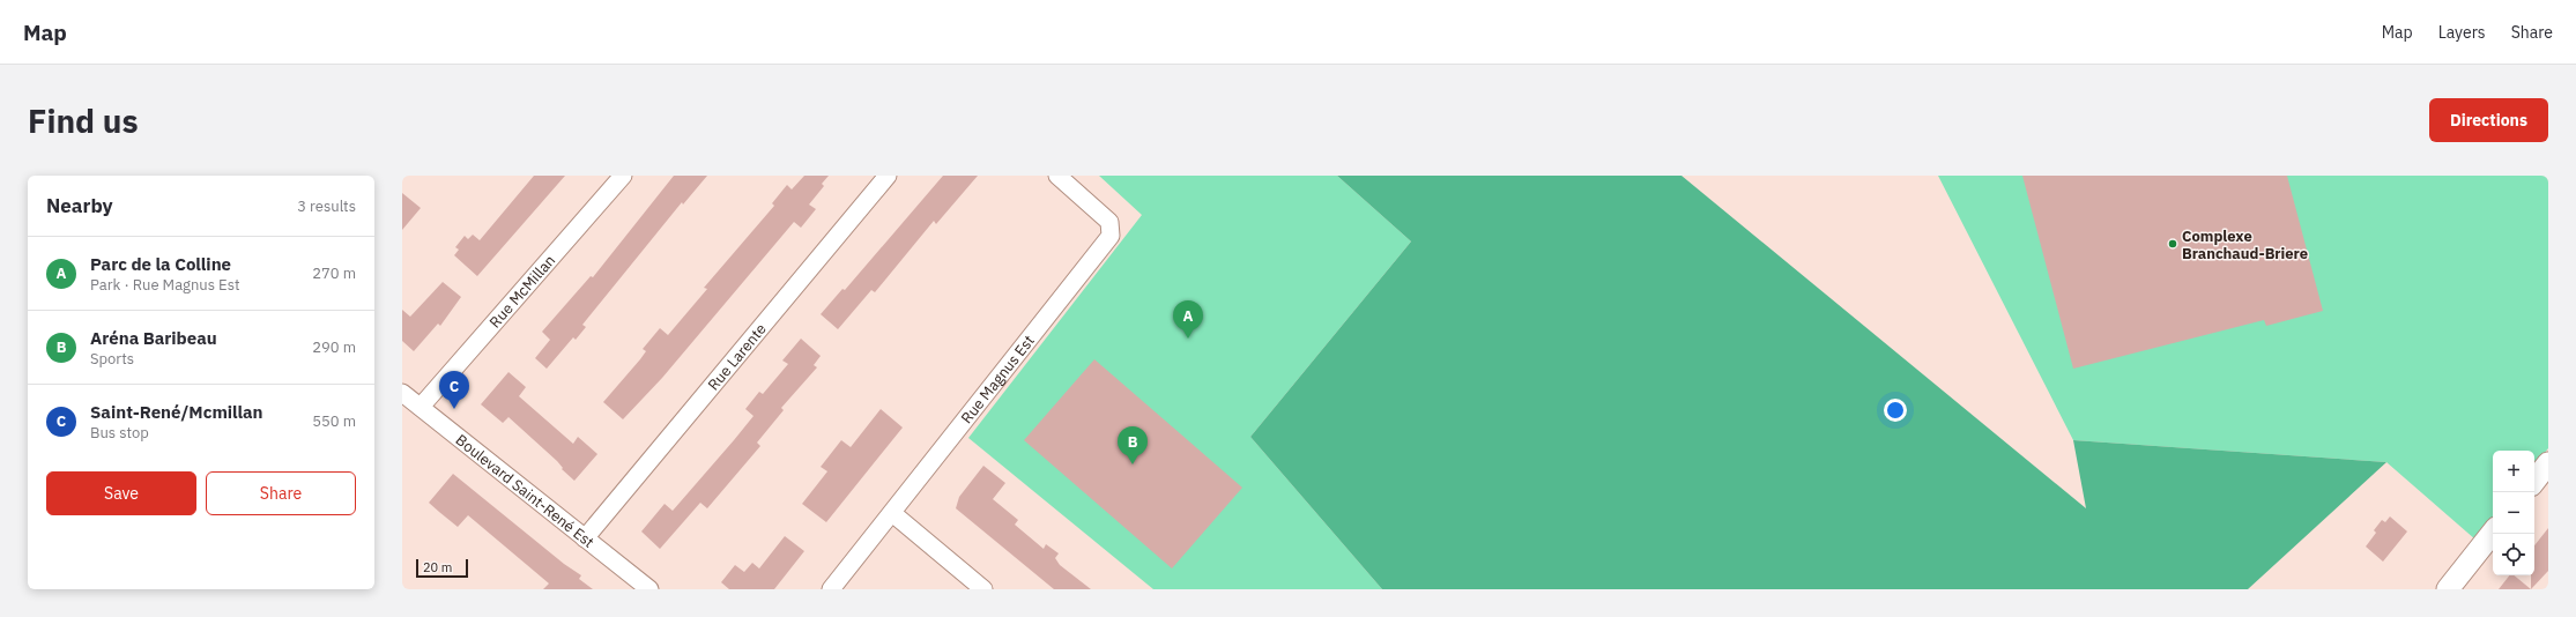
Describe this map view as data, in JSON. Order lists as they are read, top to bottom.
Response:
{
  "streets": {
    "street": [
      "Rue McMillan",
      "Rue Larente",
      "Rue Magnus Est",
      "Boulevard Saint-René Est"
    ]
  },
  "crossings": [
    ["Rue McMillan", "Boulevard Saint-René Est"],
    ["Rue Larente", "Boulevard Saint-René Est"]
  ],
  "places": ["Complexe Branchaud-Briere"],
  "scale_bar": "20 m",
  "page": {
    "header": "Map",
    "nav": ["Map", "Layers", "Share"],
    "buttons": [
      "Directions",
      ["Save", "Share"]
    ],
    "title": "Find us",
    "heading": ["Nearby", "3 results"],
    "list": [
      {
        "mark": "A",
        "name": "Parc de la Colline",
        "note": "Park · Rue Magnus Est",
        "value": "270 m"
      },
      {
        "mark": "B",
        "name": "Aréna Baribeau",
        "note": "Sports",
        "value": "290 m"
      },
      {
        "mark": "C",
        "name": "Saint-René/Mcmillan",
        "note": "Bus stop",
        "value": "550 m"
      }
    ],
    "pins": ["A", "C", "B"],
    "map_buttons": ["+", "−"],
    "scale": "20 m"
  }
}
